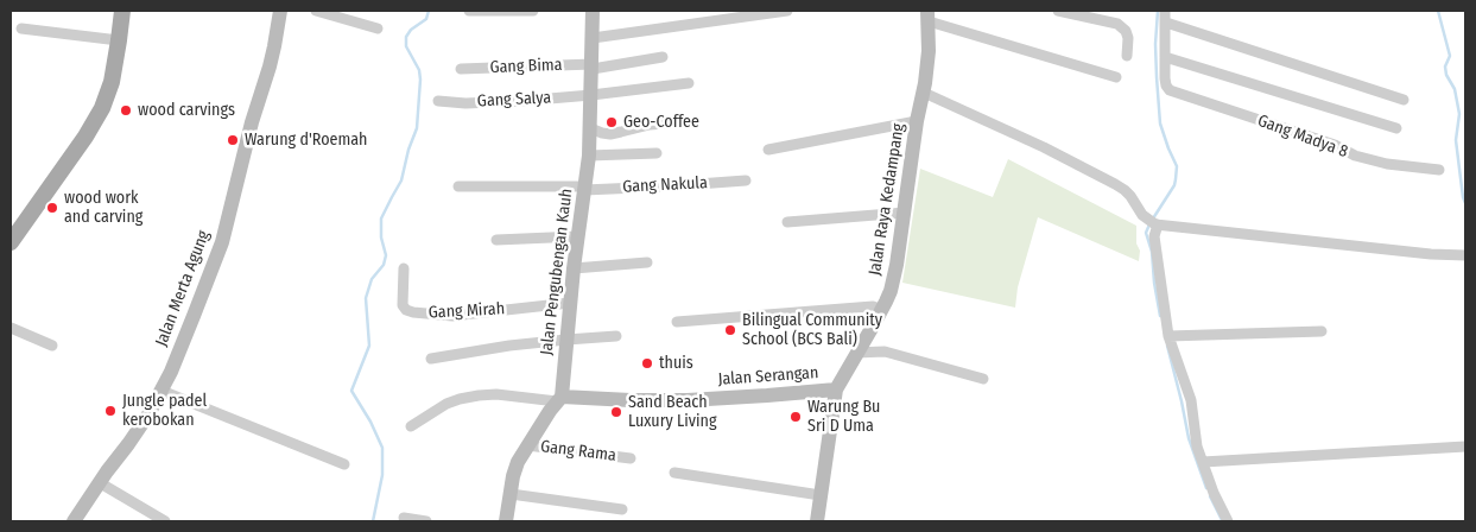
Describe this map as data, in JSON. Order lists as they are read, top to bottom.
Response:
{
  "streets": {
    "street": [
      "Gang Bima",
      "Gang Salya",
      "Gang Madya 8",
      "Gang Nakula",
      "Jalan Raya Kedampang",
      "Jalan Pengubengan Kauh",
      "Jalan Merta Agung",
      "Gang Mirah",
      "Jalan Serangan",
      "Gang Rama"
    ]
  },
  "crossings": [
    ["Gang Bima", "Jalan Pengubengan Kauh"],
    ["Gang Salya", "Jalan Pengubengan Kauh"],
    ["Gang Nakula", "Jalan Pengubengan Kauh"],
    ["Jalan Raya Kedampang", "Jalan Serangan"],
    ["Jalan Pengubengan Kauh", "Gang Mirah"],
    ["Jalan Pengubengan Kauh", "Jalan Serangan"],
    ["Jalan Pengubengan Kauh", "Gang Rama"]
  ],
  "places": [
    "wood carvings",
    "Geo-Coffee",
    "Warung d'Roemah",
    "wood work and carving",
    "Bilingual Community School (BCS Bali)",
    "thuis",
    "Jungle padel kerobokan",
    "Sand Beach Luxury Living",
    "Warung Bu Sri D Uma"
  ]
}
